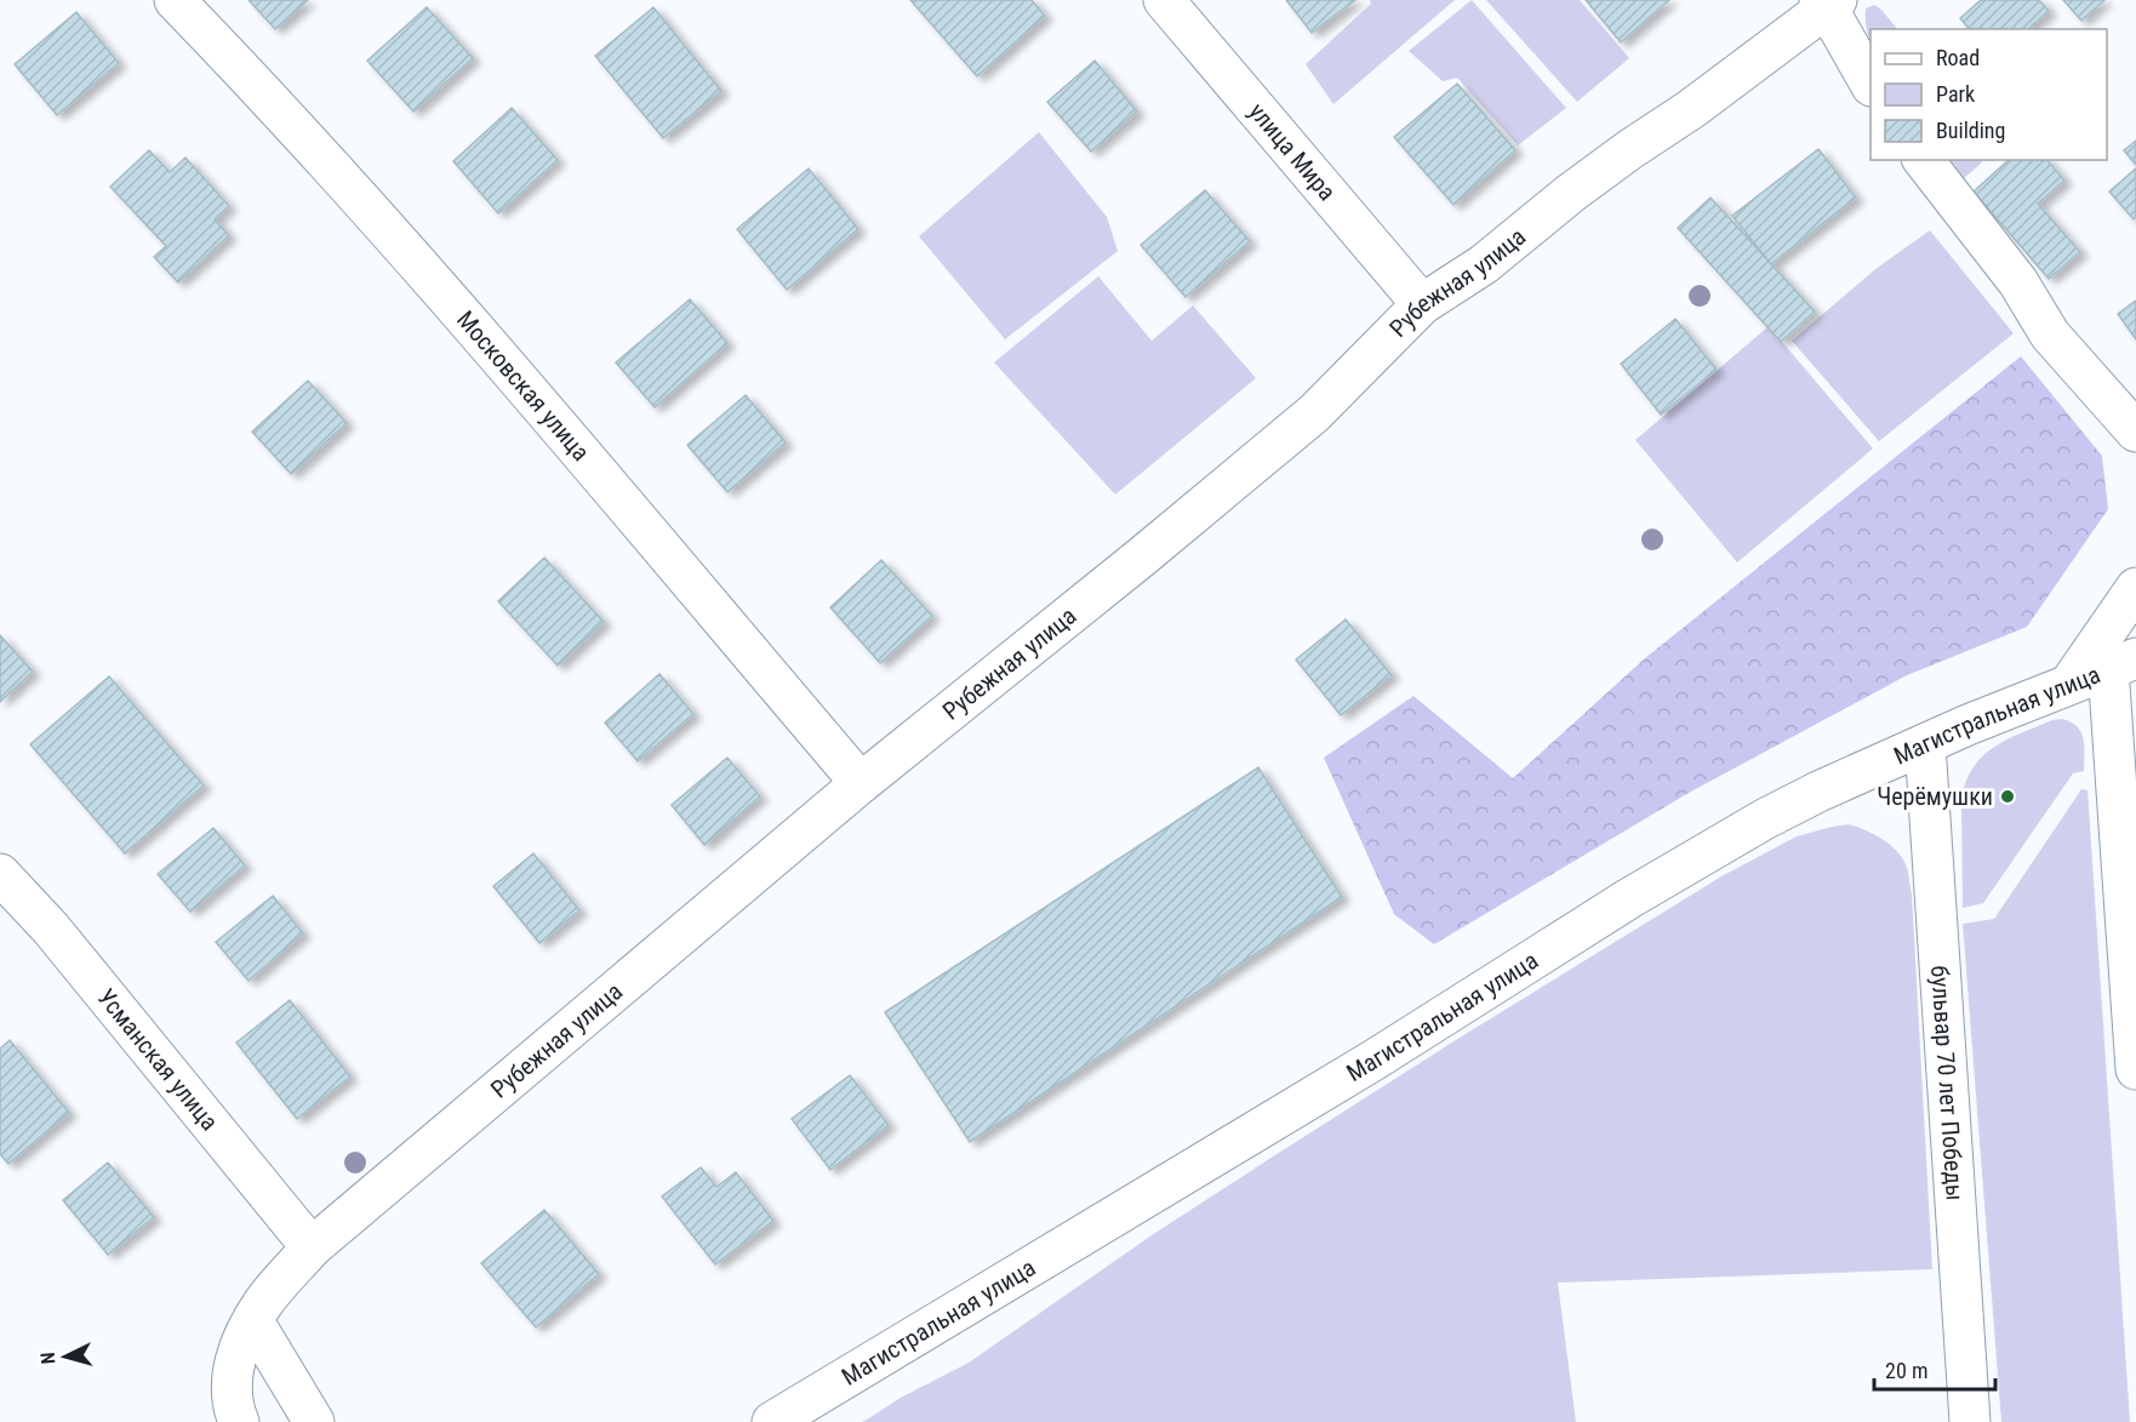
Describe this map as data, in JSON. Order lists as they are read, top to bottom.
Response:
{
  "streets": {
    "street": [
      "улица Мира",
      "Рубежная улица",
      "Московская улица",
      "Магистральная улица",
      "Усманская улица",
      "бульвар 70 лет Победы"
    ]
  },
  "crossings": [
    ["улица Мира", "Рубежная улица"],
    ["Рубежная улица", "Московская улица"],
    ["Рубежная улица", "Усманская улица"],
    ["Магистральная улица", "бульвар 70 лет Победы"]
  ],
  "places": ["Черёмушки"],
  "legend": ["Road", "Park", "Building"],
  "scale_bar": "20 m",
  "north": "left"
}
